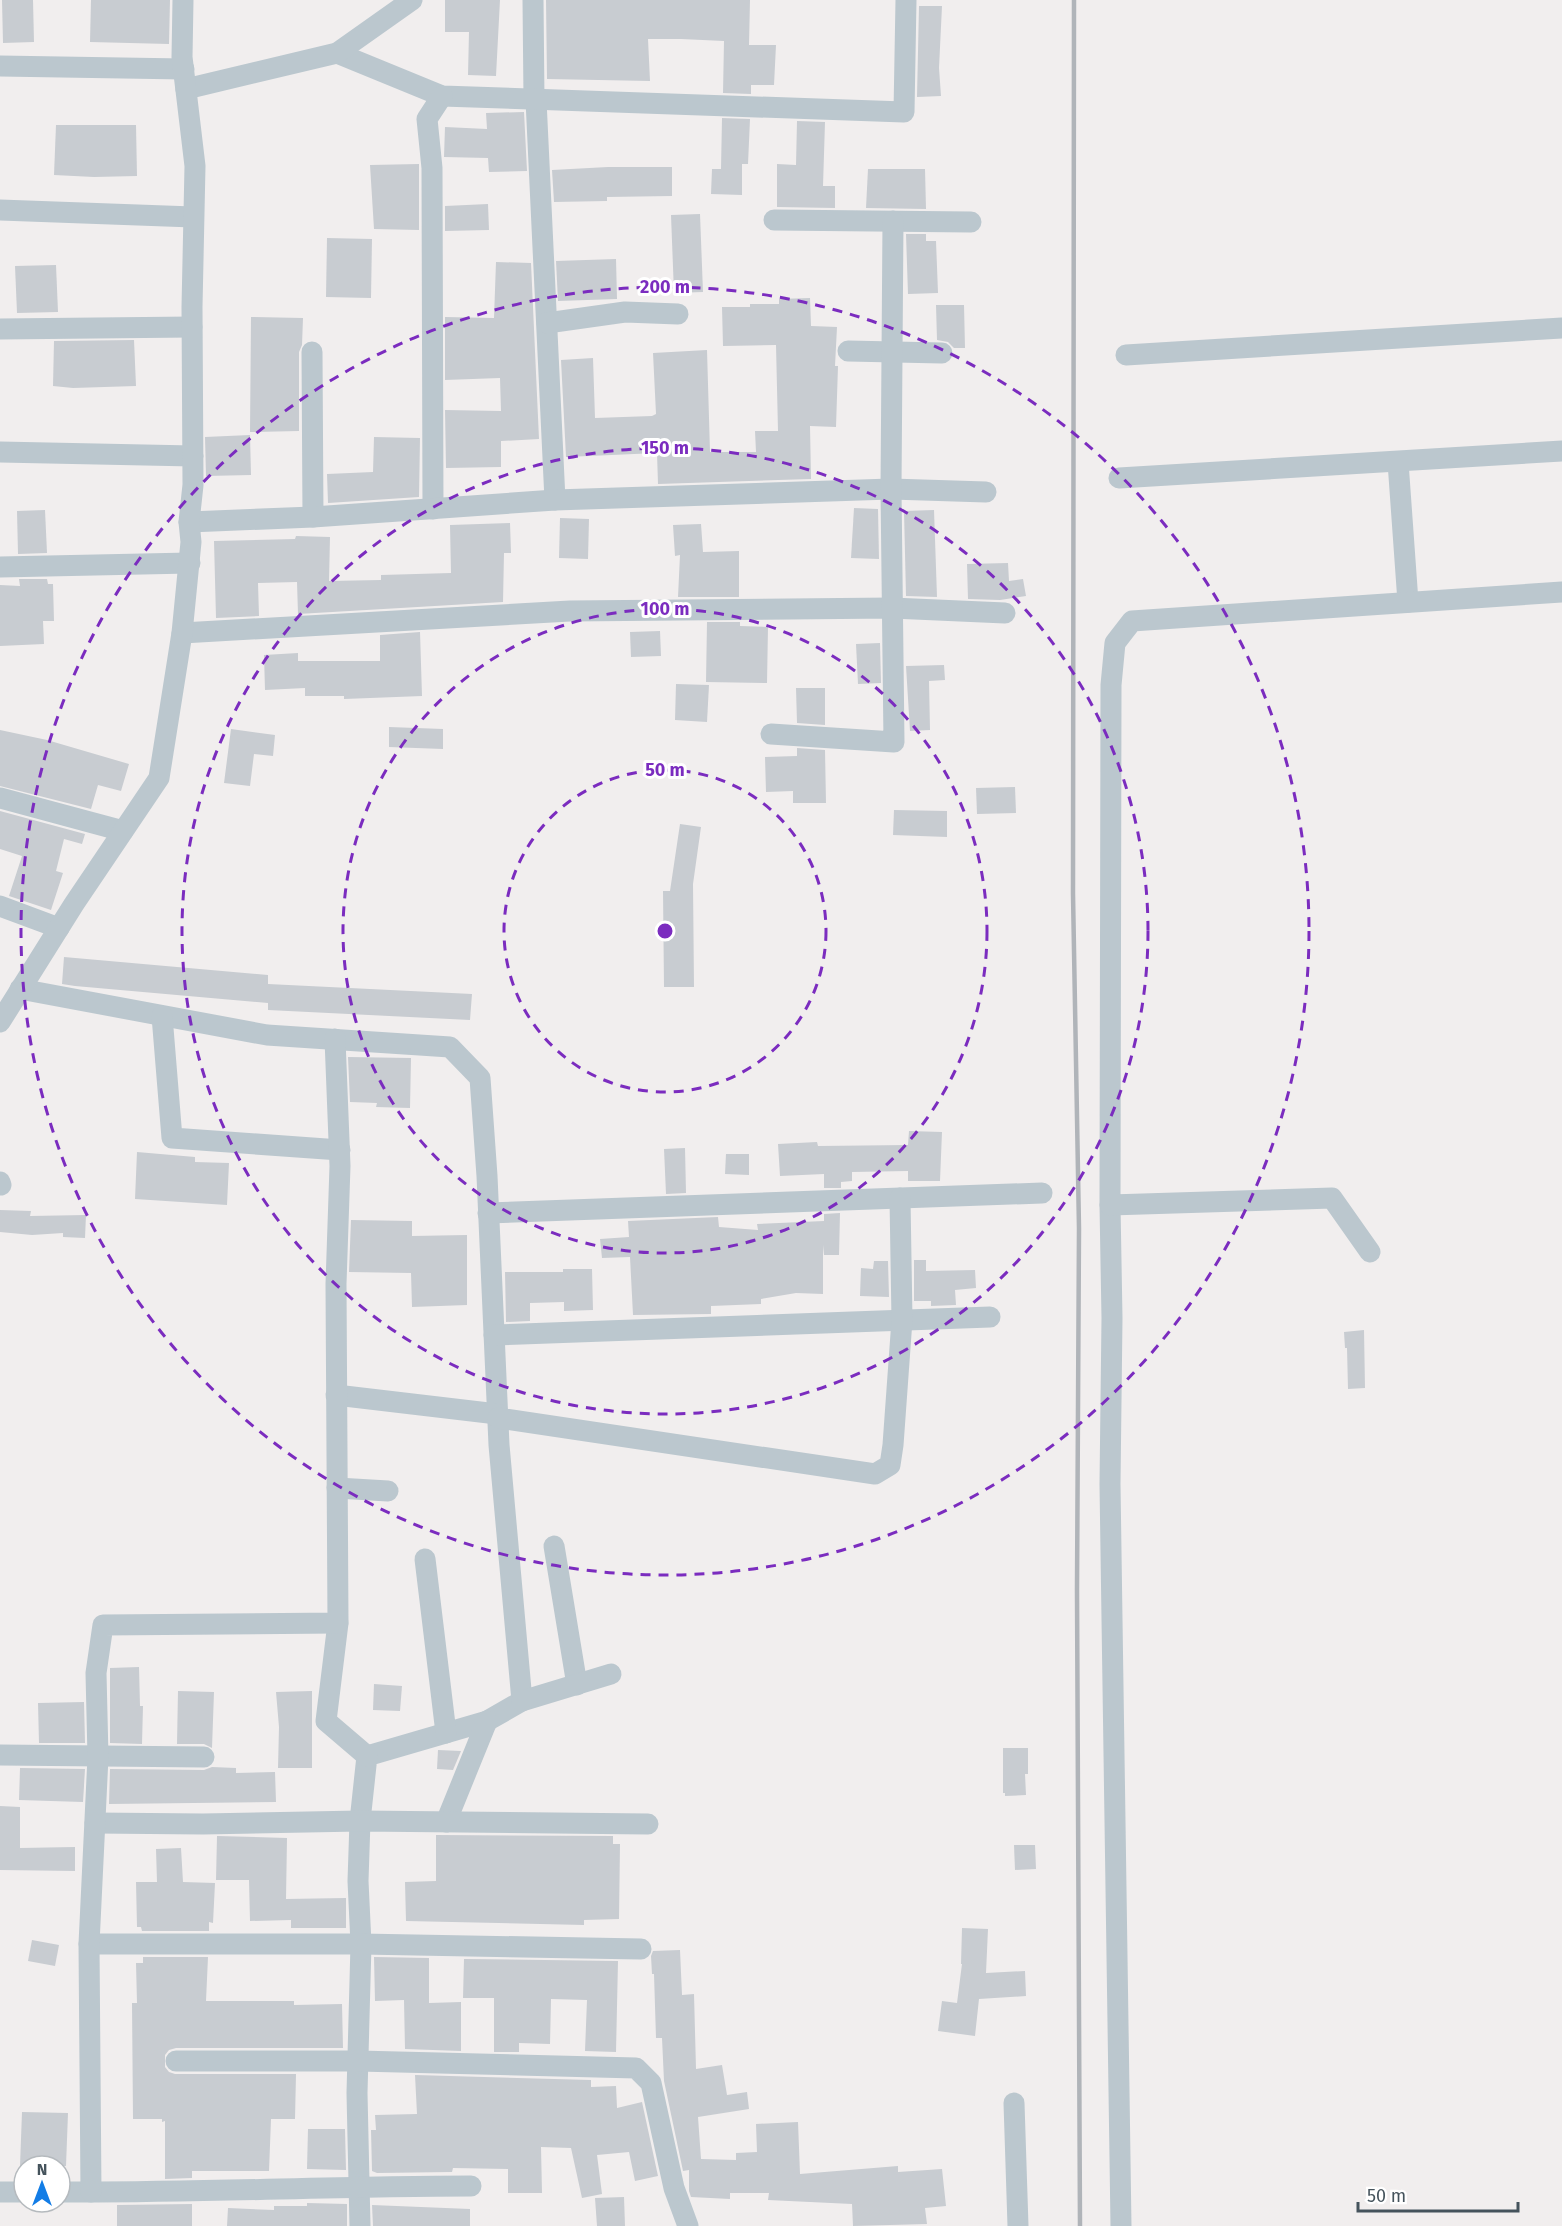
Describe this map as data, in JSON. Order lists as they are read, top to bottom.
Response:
{
  "scale_bar": "50 m",
  "north": "top",
  "rings": [
    "200 m",
    "150 m",
    "100 m",
    "50 m"
  ]
}
